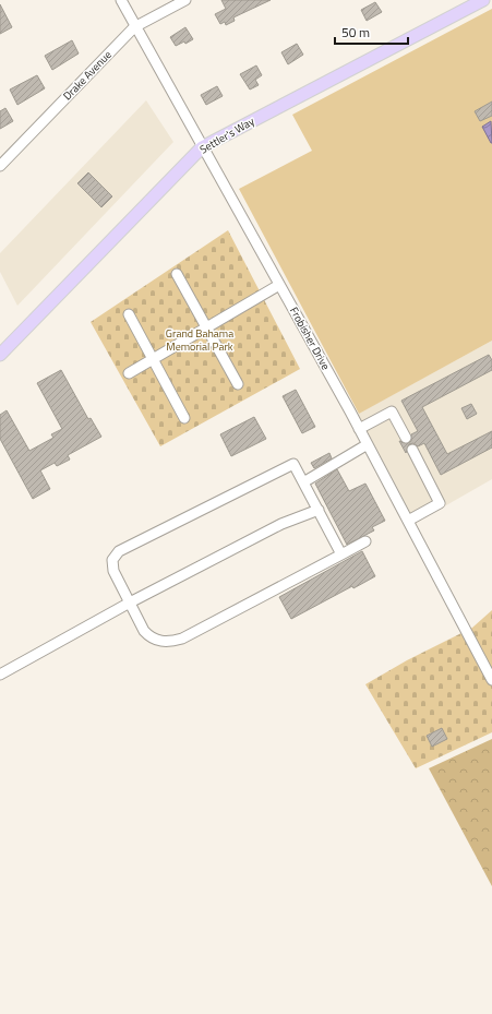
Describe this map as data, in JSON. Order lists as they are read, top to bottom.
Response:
{
  "streets": {
    "main road": ["Settler's Way"],
    "street": ["Drake Avenue", "Frobisher Drive"]
  },
  "crossings": [
    ["Drake Avenue", "Frobisher Drive"],
    ["Settler's Way", "Frobisher Drive"]
  ],
  "parks": ["Grand Bahama Memorial Park"],
  "scale_bar": "50 m"
}
